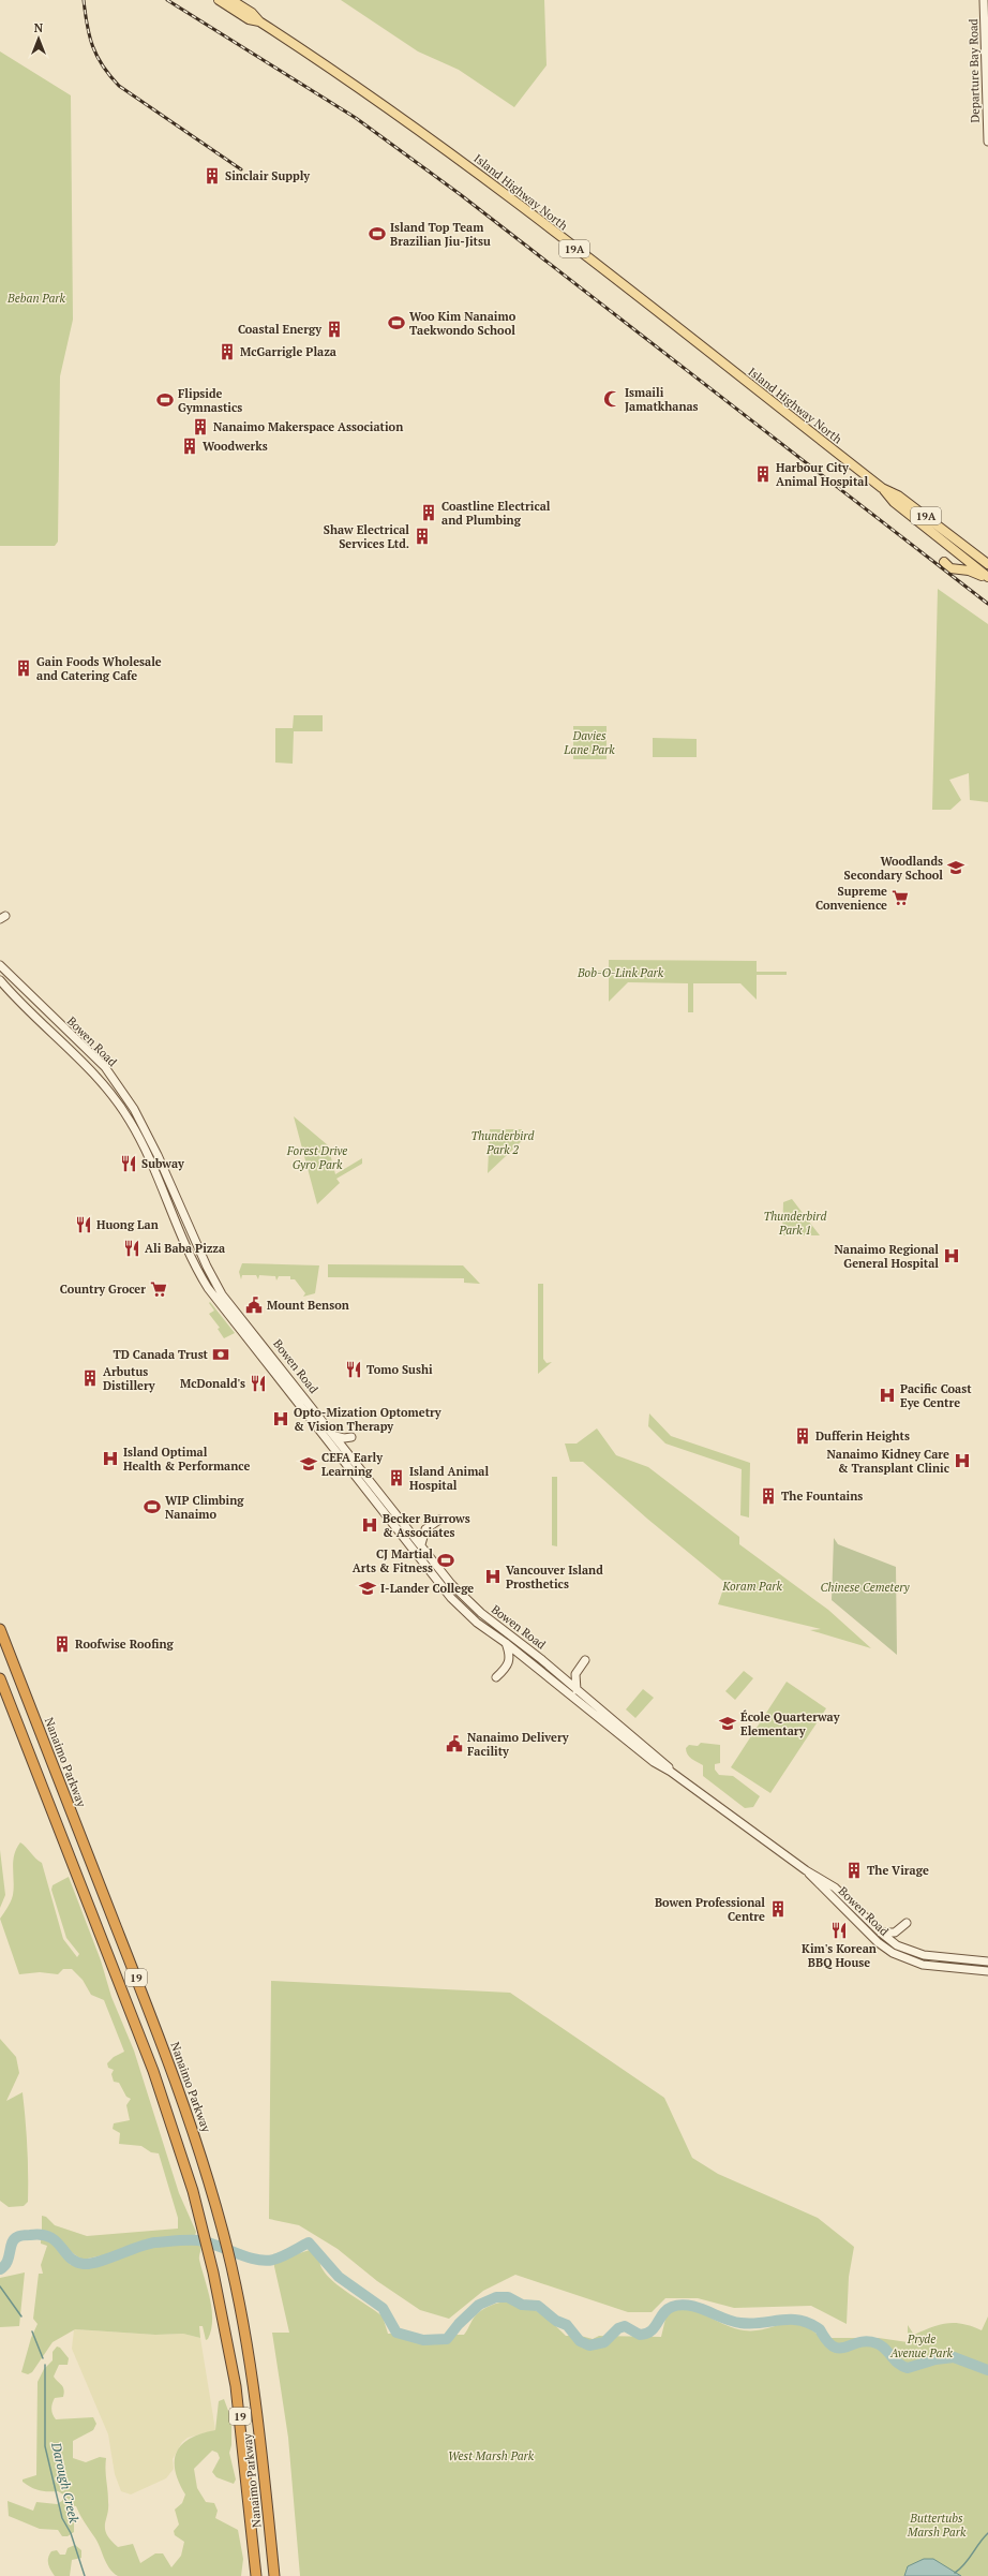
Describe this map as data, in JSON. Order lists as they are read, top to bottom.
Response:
{
  "streets": {
    "highway": ["Nanaimo Parkway", "19"],
    "main road": [
      "Departure Bay Road",
      "Island Highway North",
      "19A",
      "Bowen Road"
    ]
  },
  "water": ["Darough Creek"],
  "parks": [
    "Beban Park",
    "Davies Lane Park",
    "Bob-O-Link Park",
    "Thunderbird Park 2",
    "Forest Drive Gyro Park",
    "Thunderbird Park 1",
    "Koram Park",
    "Chinese Cemetery",
    "Pryde Avenue Park",
    "West Marsh Park",
    "Buttertubs Marsh Park"
  ],
  "places": {
    "building": [
      "Sinclair Supply",
      "Coastal Energy",
      "McGarrigle Plaza",
      "Nanaimo Makerspace Association",
      "Woodwerks",
      "Harbour City Animal Hospital",
      "Coastline Electrical and Plumbing",
      "Shaw Electrical Services Ltd.",
      "Gain Foods Wholesale and Catering Cafe",
      "Arbutus Distillery",
      "Dufferin Heights",
      "Island Animal Hospital",
      "The Fountains",
      "Roofwise Roofing",
      "The Virage",
      "Bowen Professional Centre"
    ],
    "sports": [
      "Island Top Team Brazilian Jiu-Jitsu",
      "Woo Kim Nanaimo Taekwondo School",
      "Flipside Gymnastics",
      "WIP Climbing Nanaimo",
      "CJ Martial Arts & Fitness"
    ],
    "mosque": ["Ismaili Jamatkhanas"],
    "school or university": [
      "Woodlands Secondary School",
      "CEFA Early Learning",
      "I-Lander College",
      "École Quarterway Elementary"
    ],
    "supermarket": ["Supreme Convenience", "Country Grocer"],
    "restaurant": [
      "Subway",
      "Huong Lan",
      "Ali Baba Pizza",
      "Tomo Sushi",
      "McDonald's",
      "Kim's Korean BBQ House"
    ],
    "hospital": [
      "Nanaimo Regional General Hospital",
      "Pacific Coast Eye Centre",
      "Opto-Mization Optometry & Vision Therapy",
      "Island Optimal Health & Performance",
      "Nanaimo Kidney Care & Transplant Clinic",
      "Becker Burrows & Associates",
      "Vancouver Island Prosthetics"
    ],
    "public building": ["Mount Benson", "Nanaimo Delivery Facility"],
    "bank": ["TD Canada Trust"]
  },
  "north": "top"
}
